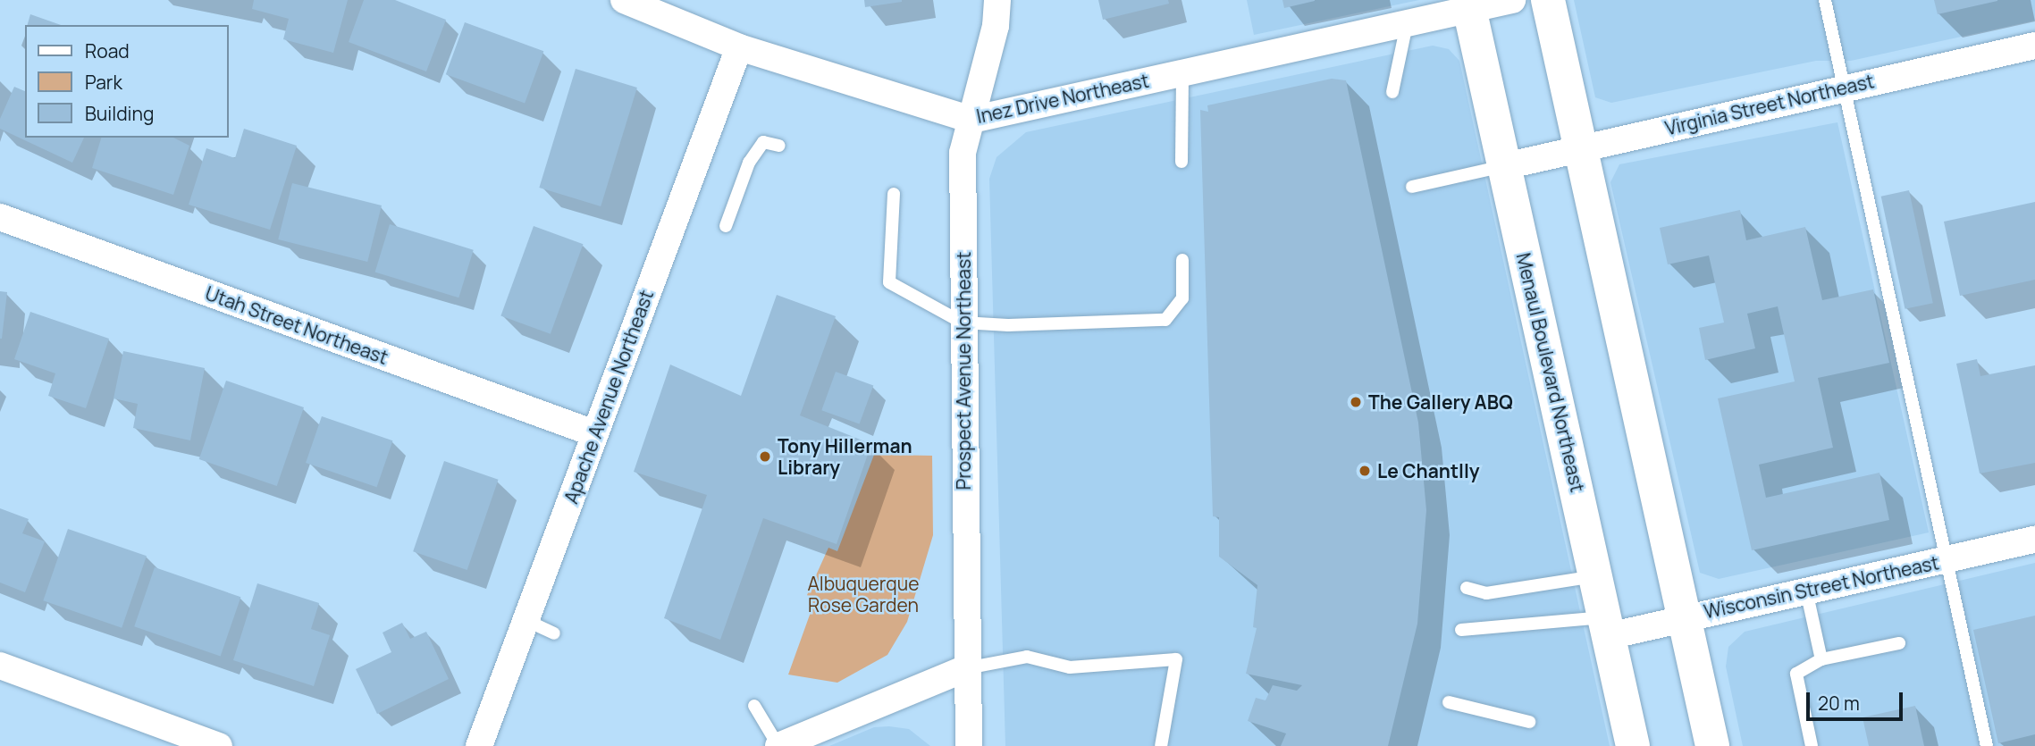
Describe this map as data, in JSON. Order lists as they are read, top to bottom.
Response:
{
  "streets": {
    "main road": ["Menaul Boulevard Northeast"],
    "street": [
      "Inez Drive Northeast",
      "Virginia Street Northeast",
      "Utah Street Northeast",
      "Prospect Avenue Northeast",
      "Apache Avenue Northeast",
      "Wisconsin Street Northeast"
    ]
  },
  "crossings": [
    ["Inez Drive Northeast", "Prospect Avenue Northeast"],
    ["Inez Drive Northeast", "Menaul Boulevard Northeast"],
    ["Inez Drive Northeast", "Apache Avenue Northeast"],
    ["Virginia Street Northeast", "Menaul Boulevard Northeast"],
    ["Utah Street Northeast", "Apache Avenue Northeast"],
    ["Menaul Boulevard Northeast", "Wisconsin Street Northeast"]
  ],
  "parks": ["Albuquerque Rose Garden"],
  "places": ["The Gallery ABQ", "Tony Hillerman Library", "Le Chantlly"],
  "legend": ["Road", "Park", "Building"],
  "scale_bar": "20 m"
}
